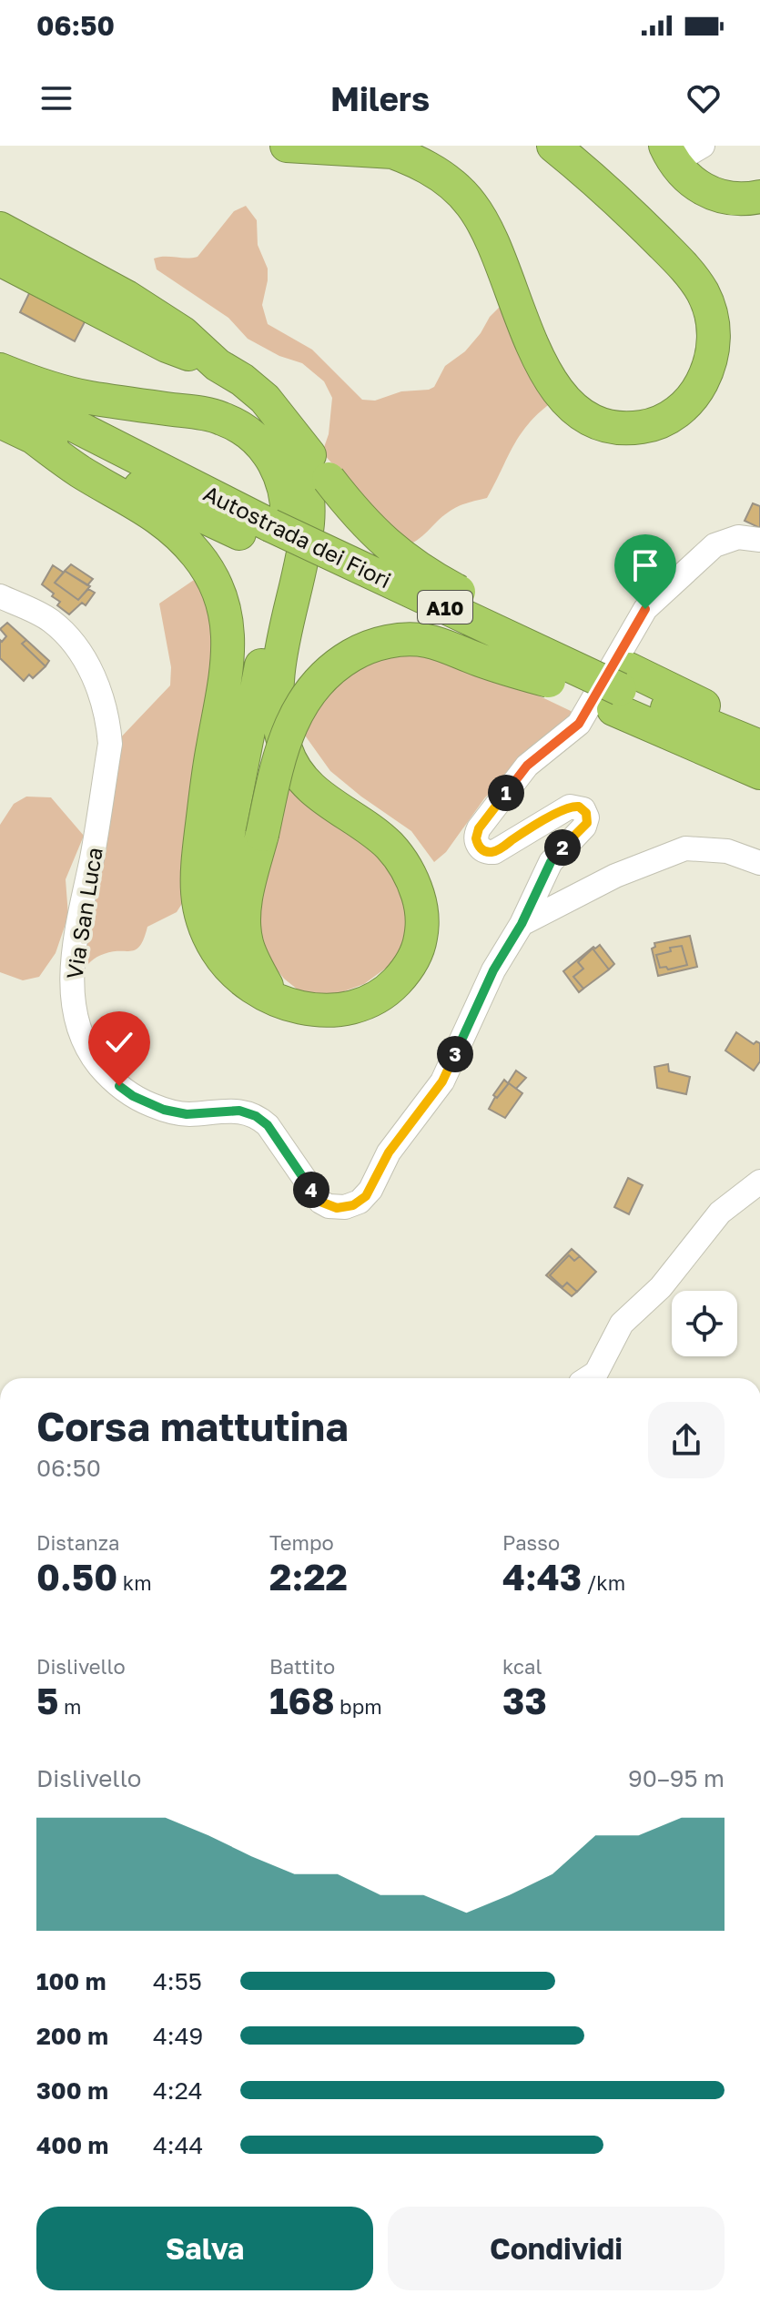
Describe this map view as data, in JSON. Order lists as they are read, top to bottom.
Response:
{
  "streets": {
    "highway": ["Autostrada dei Fiori", "A10"],
    "street": ["Via San Luca"]
  },
  "page": {
    "status": "06:50",
    "header": "Milers",
    "pins": [
      "1",
      "2",
      "3",
      "4"
    ],
    "heading": ["Corsa mattutina", "06:50"],
    "stats": [
      ["Distanza", "0.50 km"],
      ["Tempo", "2:22"],
      ["Passo", "4:43 /km"],
      ["Dislivello", "5 m"],
      ["Battito", "168 bpm"],
      ["kcal", "33"]
    ],
    "chart": ["Dislivello", "90–95 m"],
    "list": [
      {
        "name": "100 m",
        "note": "4:55"
      },
      {
        "name": "200 m",
        "note": "4:49"
      },
      {
        "name": "300 m",
        "note": "4:24"
      },
      {
        "name": "400 m",
        "note": "4:44"
      }
    ],
    "buttons": ["Salva", "Condividi"]
  }
}
